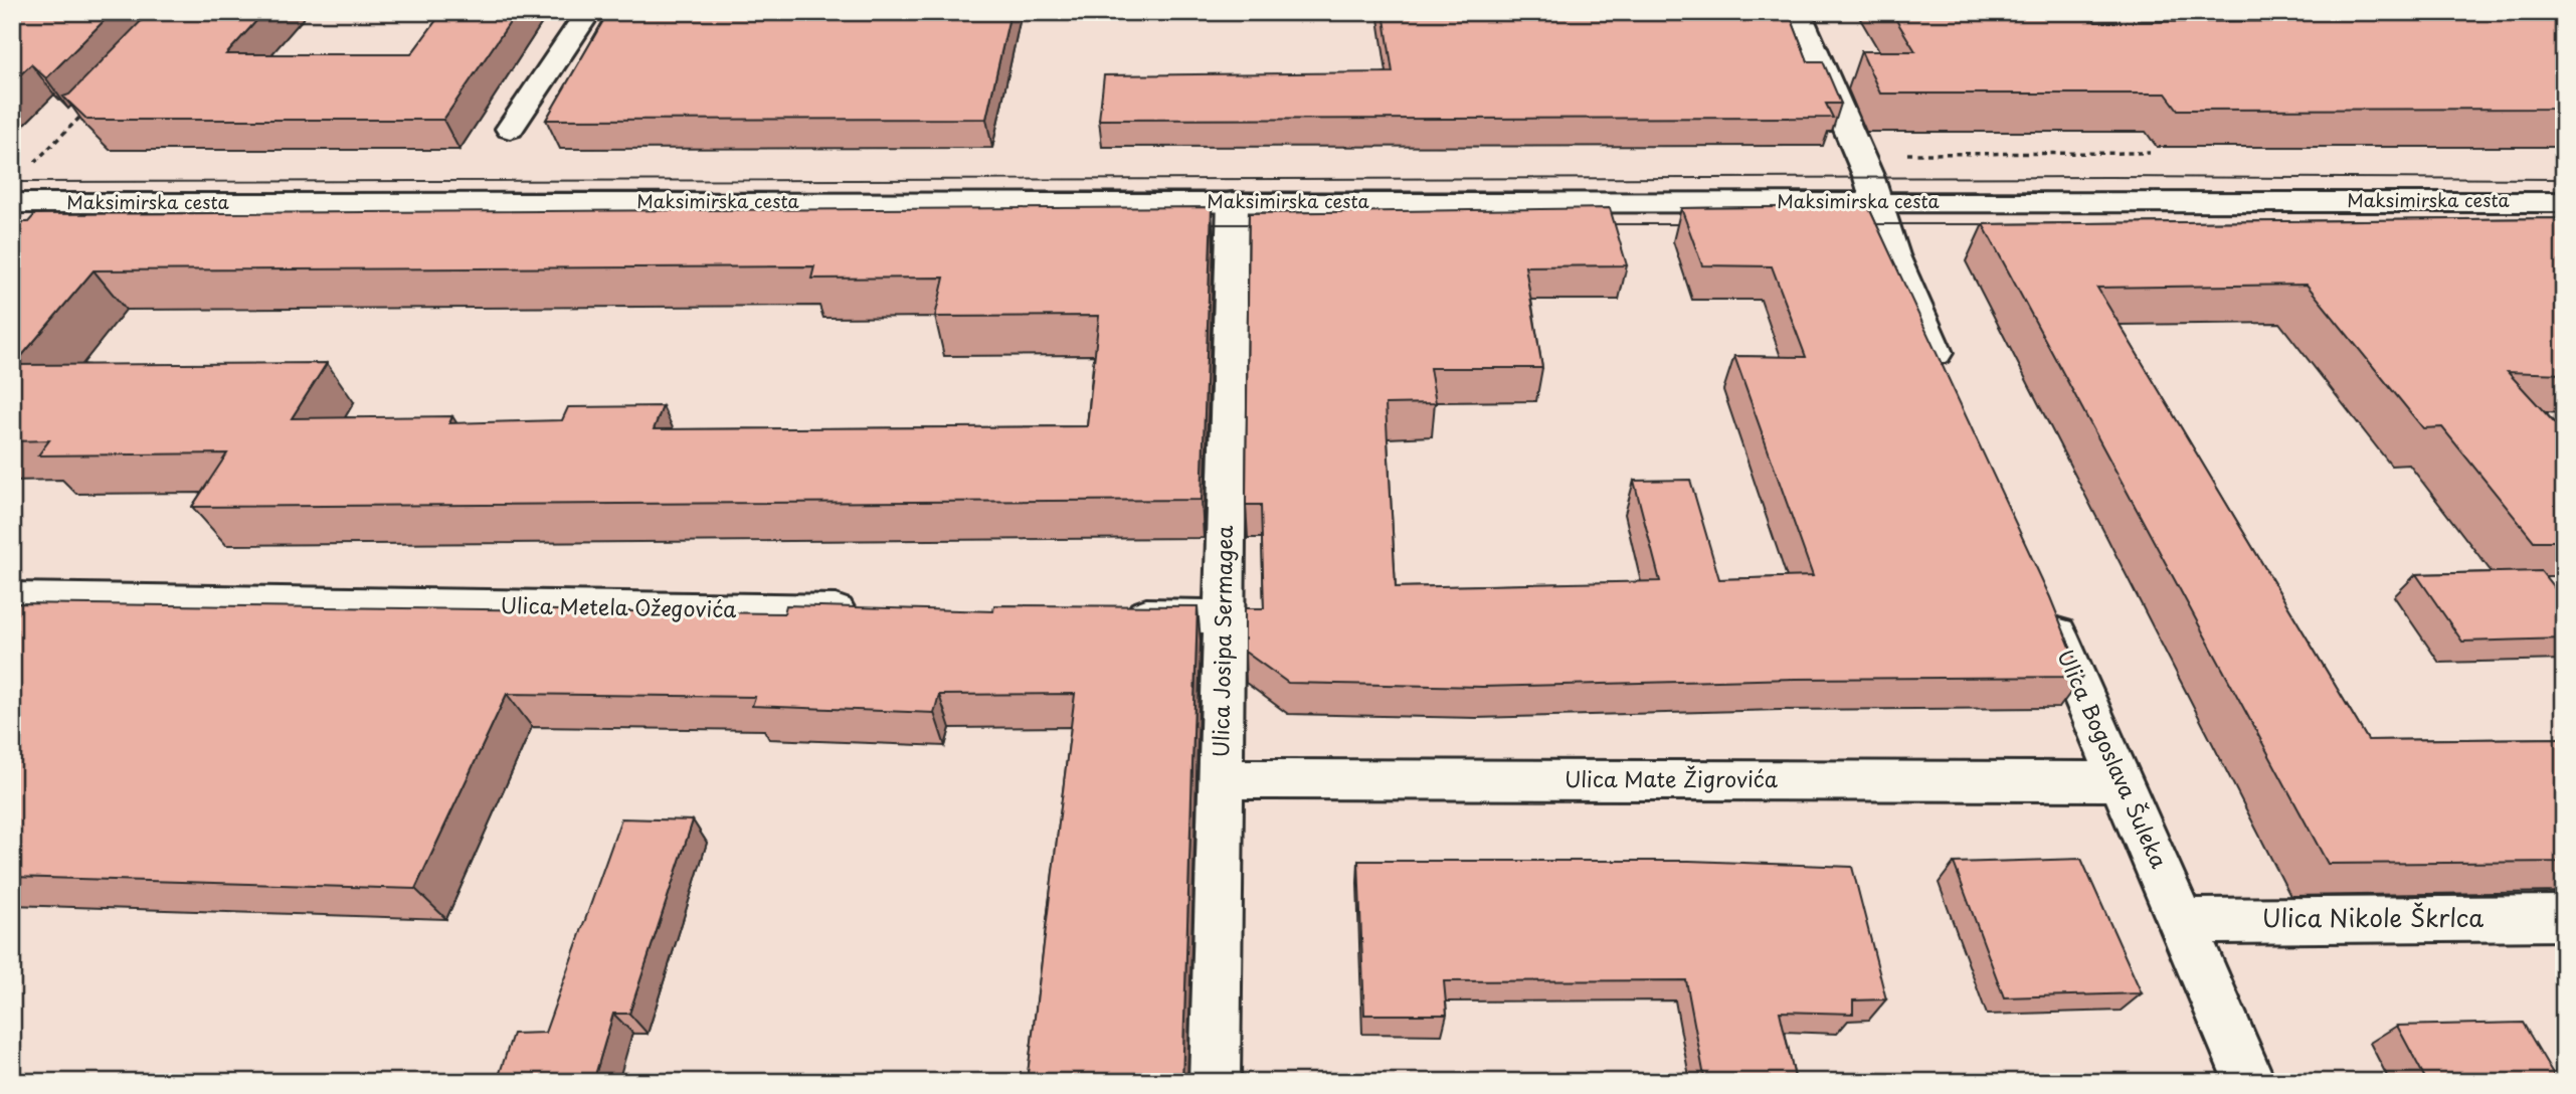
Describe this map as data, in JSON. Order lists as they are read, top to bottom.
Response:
{
  "streets": {
    "street": [
      "Maksimirska cesta",
      "Ulica Metela Ožegovića",
      "Ulica Josipa Sermagea",
      "Ulica Bogoslava Šuleka",
      "Ulica Mate Žigrovića",
      "Ulica Nikole Škrlca"
    ]
  },
  "crossings": [
    ["Maksimirska cesta", "Ulica Josipa Sermagea"],
    ["Ulica Josipa Sermagea", "Ulica Mate Žigrovića"],
    ["Ulica Bogoslava Šuleka", "Ulica Mate Žigrovića"],
    ["Ulica Bogoslava Šuleka", "Ulica Nikole Škrlca"]
  ]
}
